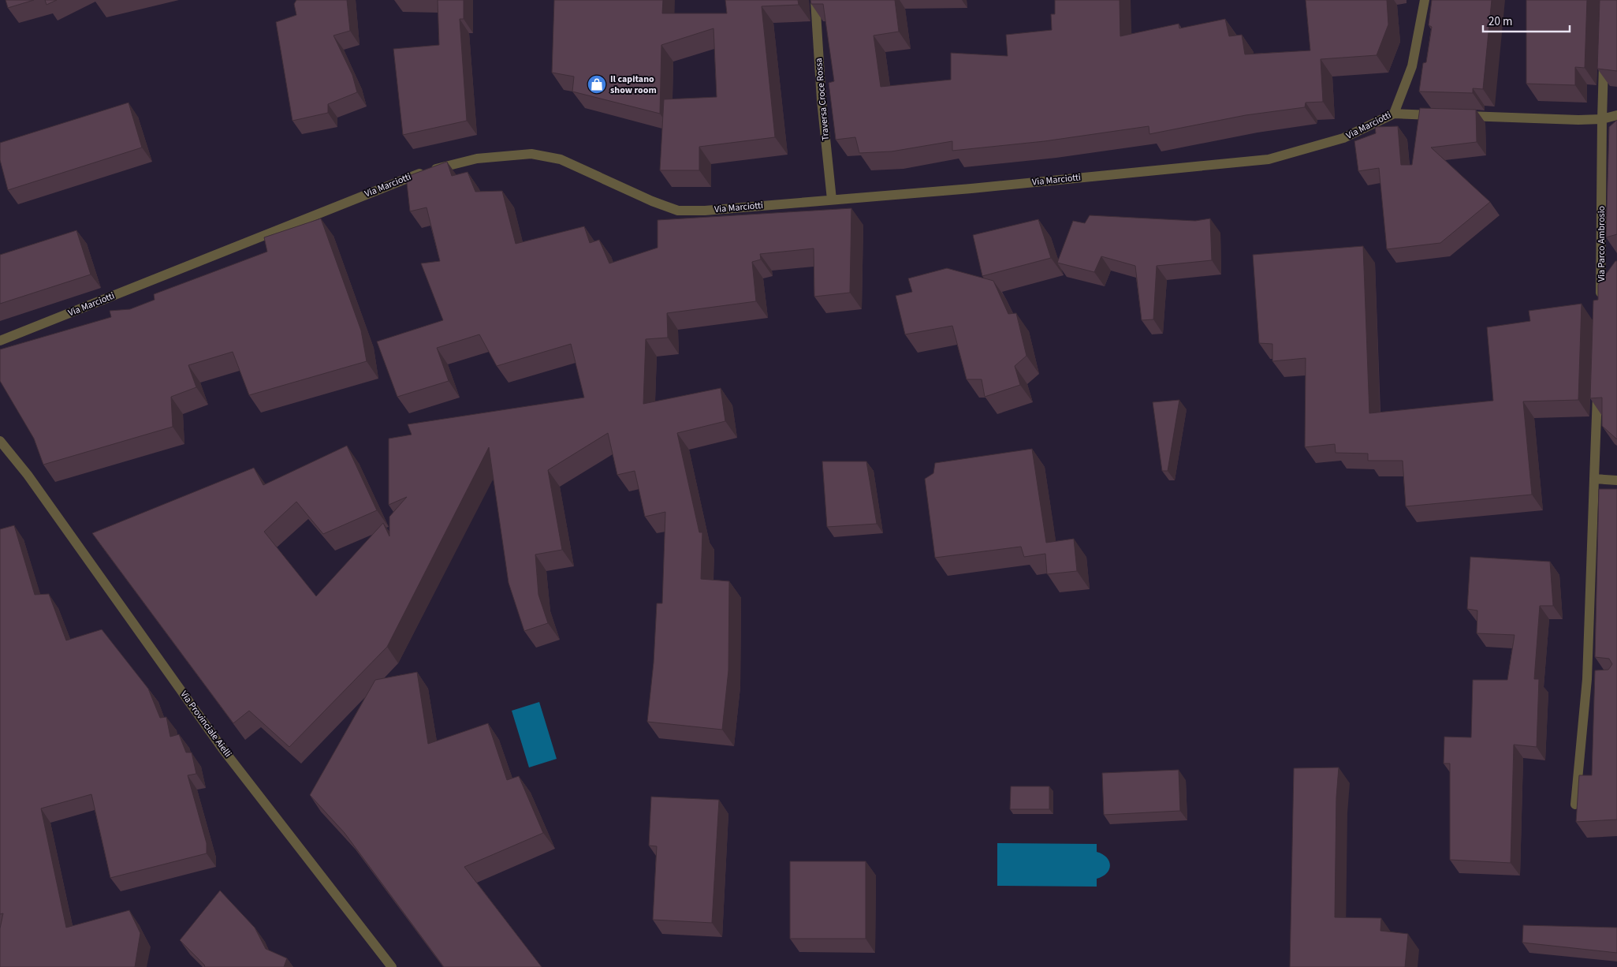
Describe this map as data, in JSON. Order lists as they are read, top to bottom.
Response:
{
  "streets": {
    "street": [
      "Traversa Croce Rossa",
      "Via Marciotti",
      "Via Parco Ambrosio",
      "Via Provinciale Aielli"
    ]
  },
  "crossings": [
    ["Traversa Croce Rossa", "Via Marciotti"]
  ],
  "places": {
    "shop": ["Il capitano show room"]
  },
  "scale_bar": "20 m"
}
